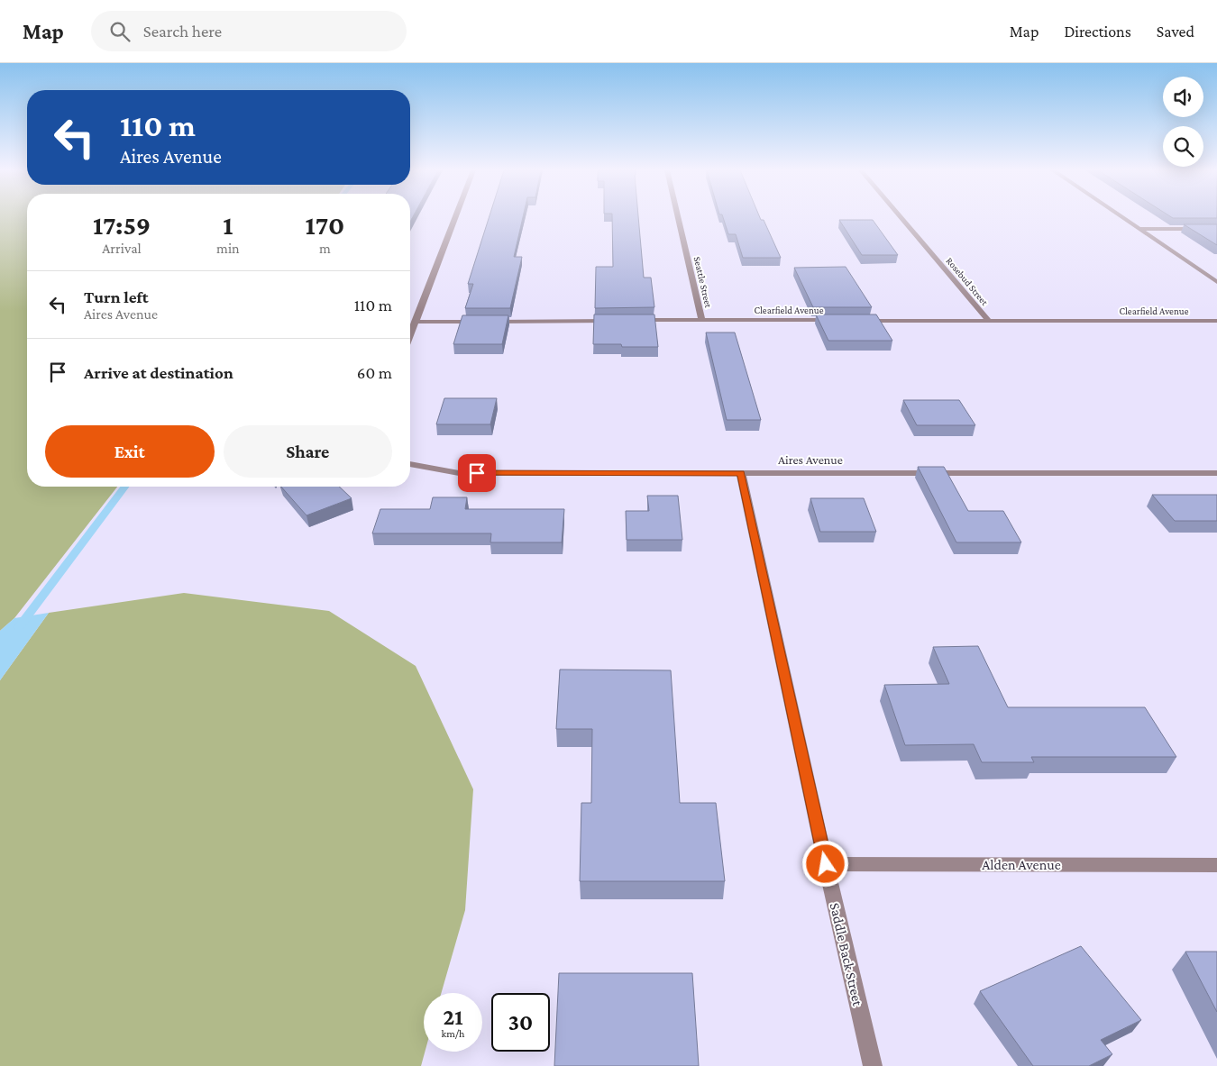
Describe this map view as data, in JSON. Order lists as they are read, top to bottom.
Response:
{
  "streets": {
    "street": [
      "Rosebud Street",
      "Seattle Street",
      "Clearfield Avenue",
      "Aires Avenue",
      "Alden Avenue",
      "Saddle Back Street"
    ]
  },
  "crossings": [
    ["Rosebud Street", "Clearfield Avenue"],
    ["Seattle Street", "Clearfield Avenue"],
    ["Aires Avenue", "Saddle Back Street"],
    ["Alden Avenue", "Saddle Back Street"]
  ],
  "page": {
    "header": "Map",
    "search": "Search here",
    "nav": ["Map", "Directions", "Saved"],
    "turn": ["110 m", "Aires Avenue"],
    "eta": [
      "17:59",
      "Arrival",
      "1",
      "min",
      "170",
      "m"
    ],
    "list": [
      {
        "name": "Turn left",
        "note": "Aires Avenue",
        "value": "110 m"
      },
      {
        "name": "Arrive at destination",
        "value": "60 m"
      }
    ],
    "buttons": ["Exit", "Share"],
    "speed": "21 km/h",
    "limit": "30"
  }
}
